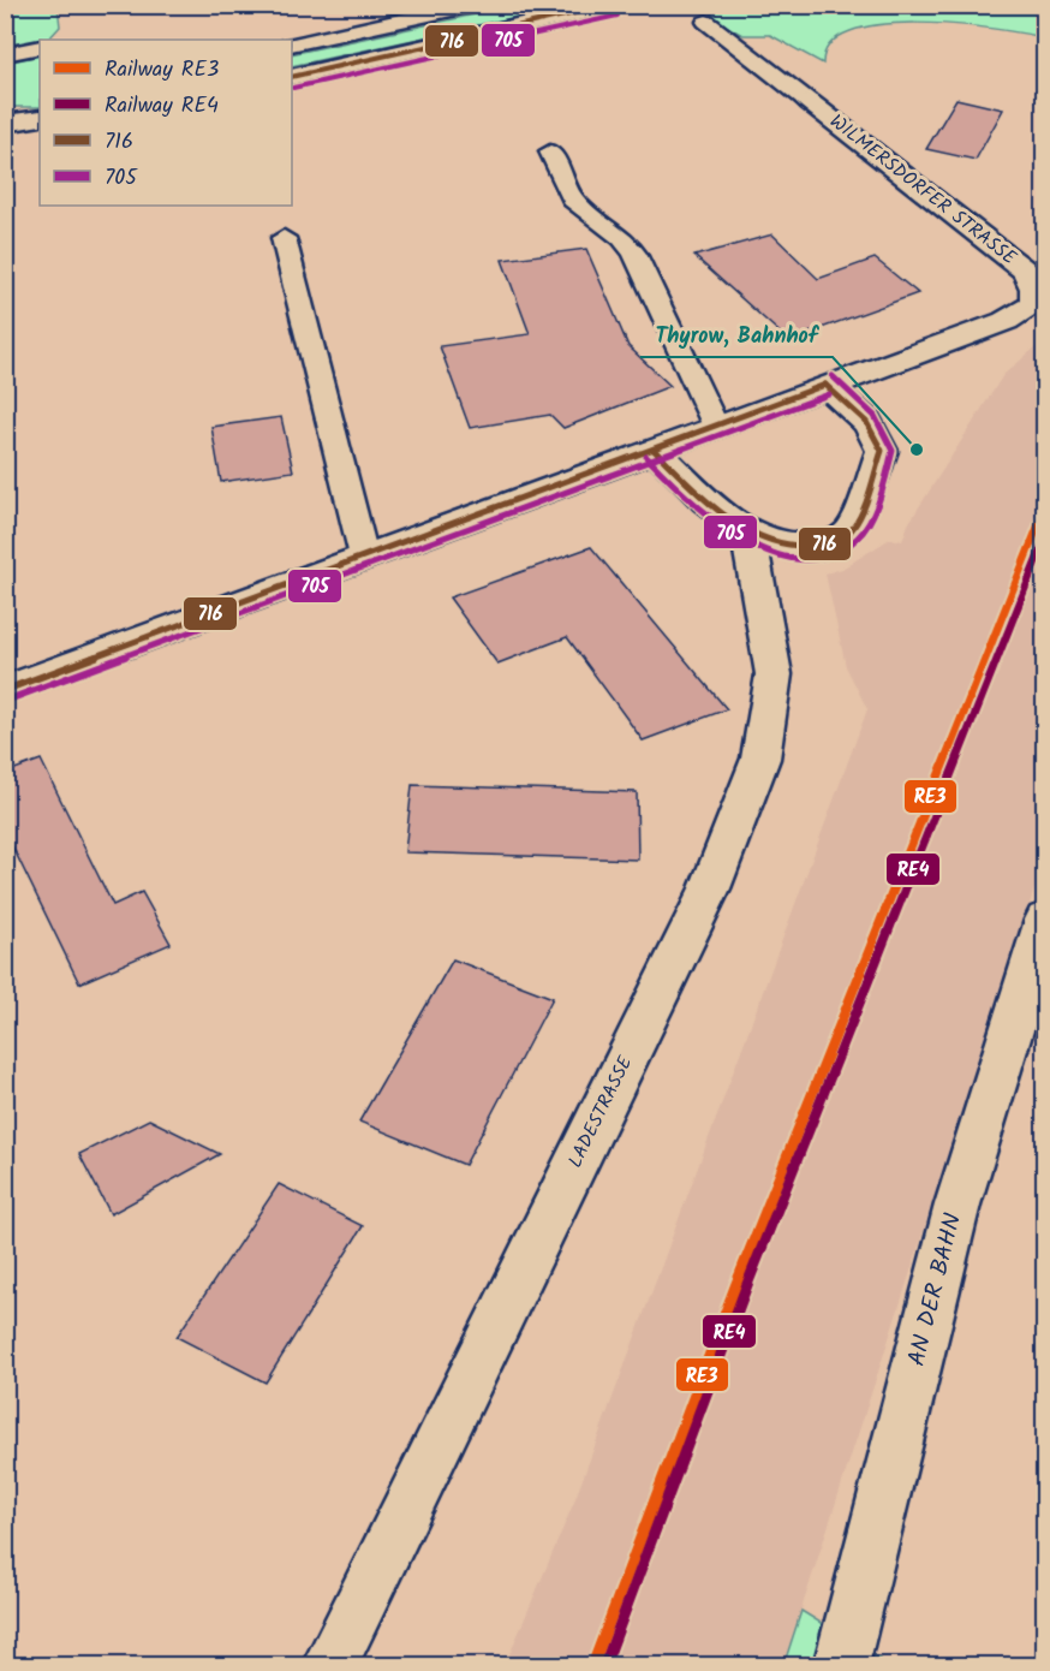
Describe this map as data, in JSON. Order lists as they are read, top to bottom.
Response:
{
  "streets": {
    "street": ["WILMERSDORFER STRASSE", "LADESTRASSE", "AN DER BAHN"]
  },
  "places": ["Thyrow, Bahnhof"],
  "lines": [
    "transit line 716",
    "transit line 705",
    "rail line RE3",
    "rail line RE4"
  ],
  "legend": [
    "Railway RE3",
    "Railway RE4",
    "716",
    "705"
  ]
}
